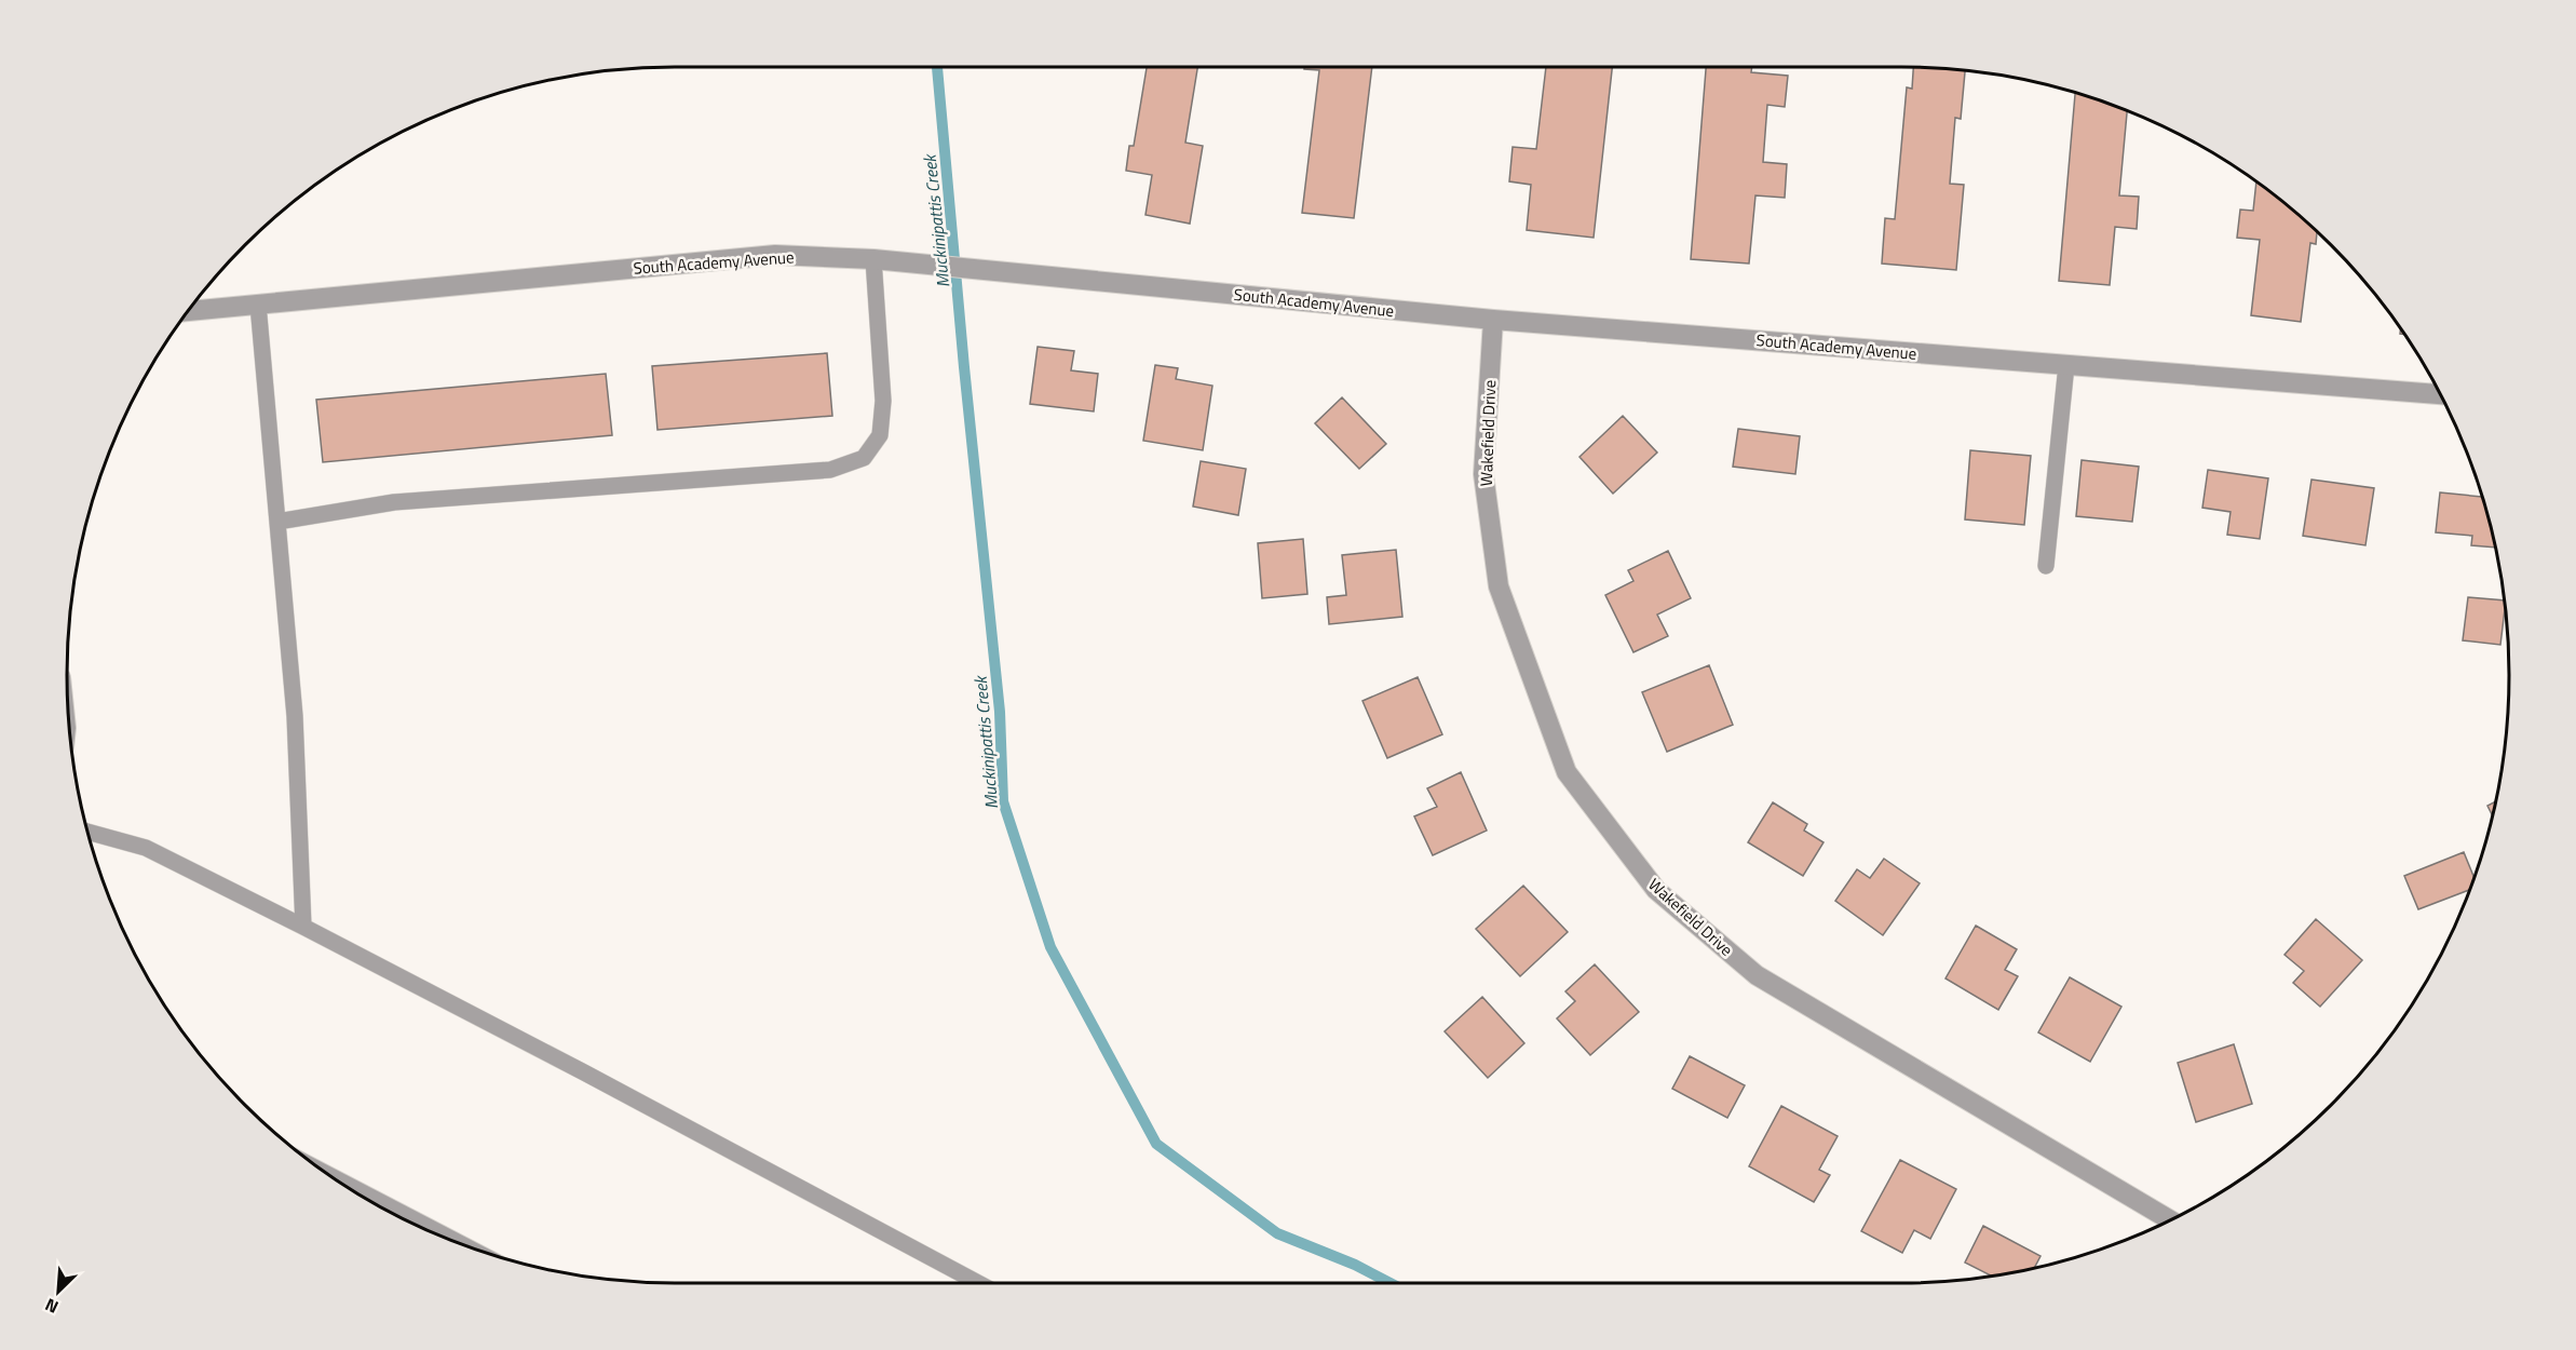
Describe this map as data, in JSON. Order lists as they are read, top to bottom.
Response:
{
  "streets": {
    "street": ["South Academy Avenue", "Wakefield Drive"]
  },
  "crossings": [
    ["South Academy Avenue", "Wakefield Drive"]
  ],
  "water": ["Muckinipattis Creek"],
  "north": "bottom left"
}
